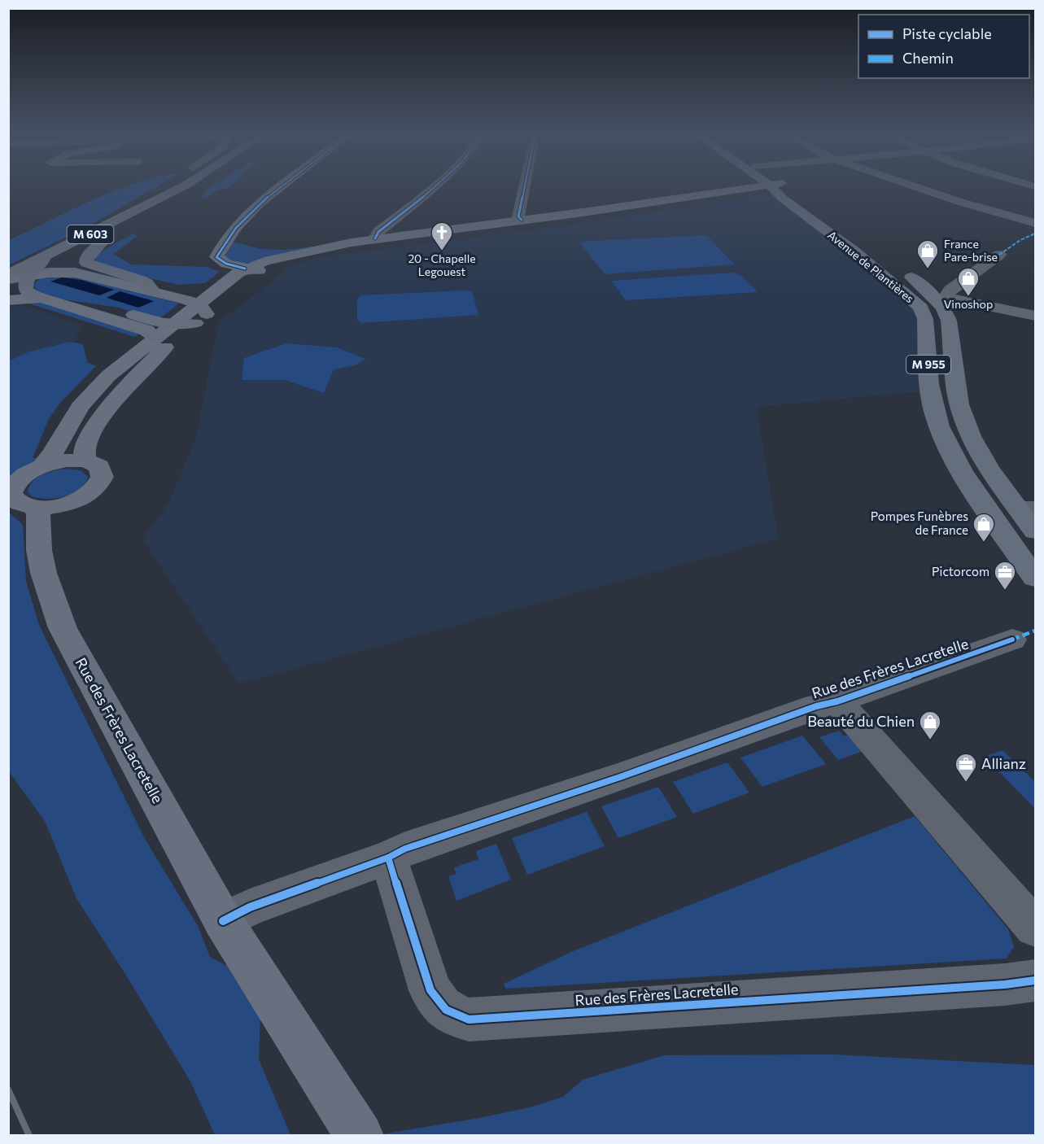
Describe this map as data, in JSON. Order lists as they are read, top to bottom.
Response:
{
  "streets": {
    "highway": ["M 603"],
    "main road": ["Avenue de Plantières", "M 955", "Rue des Frères Lacretelle"]
  },
  "places": {
    "church": ["20 - Chapelle Legouest"],
    "shop": [
      "France Pare-brise",
      "Vinoshop",
      "Pompes Funèbres de France",
      "Beauté du Chien"
    ],
    "office": ["Pictorcom", "Allianz"]
  },
  "legend": ["Piste cyclable", "Chemin"]
}
